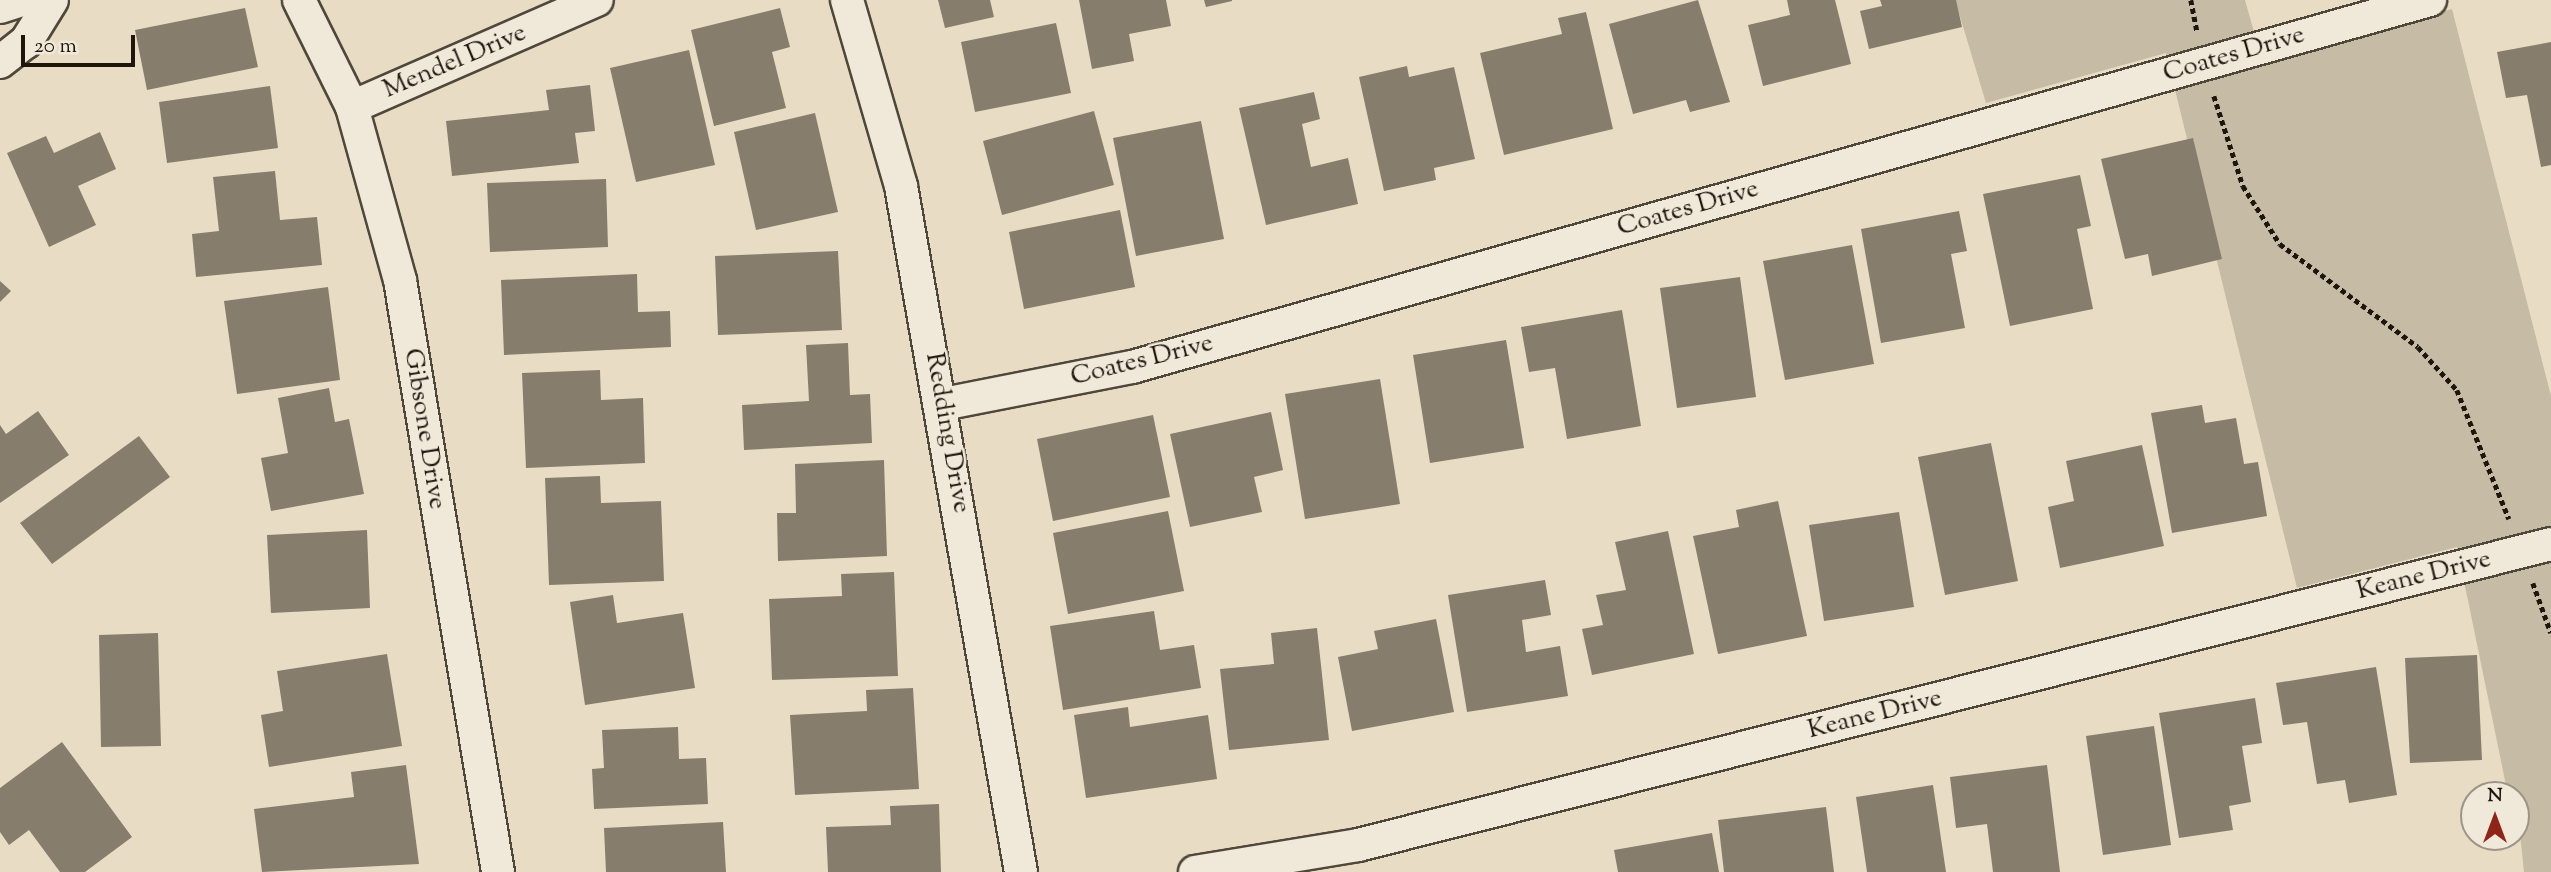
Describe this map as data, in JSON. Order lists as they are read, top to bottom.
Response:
{
  "streets": {
    "street": [
      "Coates Drive",
      "Mendel Drive",
      "Gibsone Drive",
      "Redding Drive",
      "Keane Drive"
    ]
  },
  "crossings": [
    ["Coates Drive", "Redding Drive"],
    ["Mendel Drive", "Gibsone Drive"]
  ],
  "scale_bar": "20 m",
  "north": "top"
}
